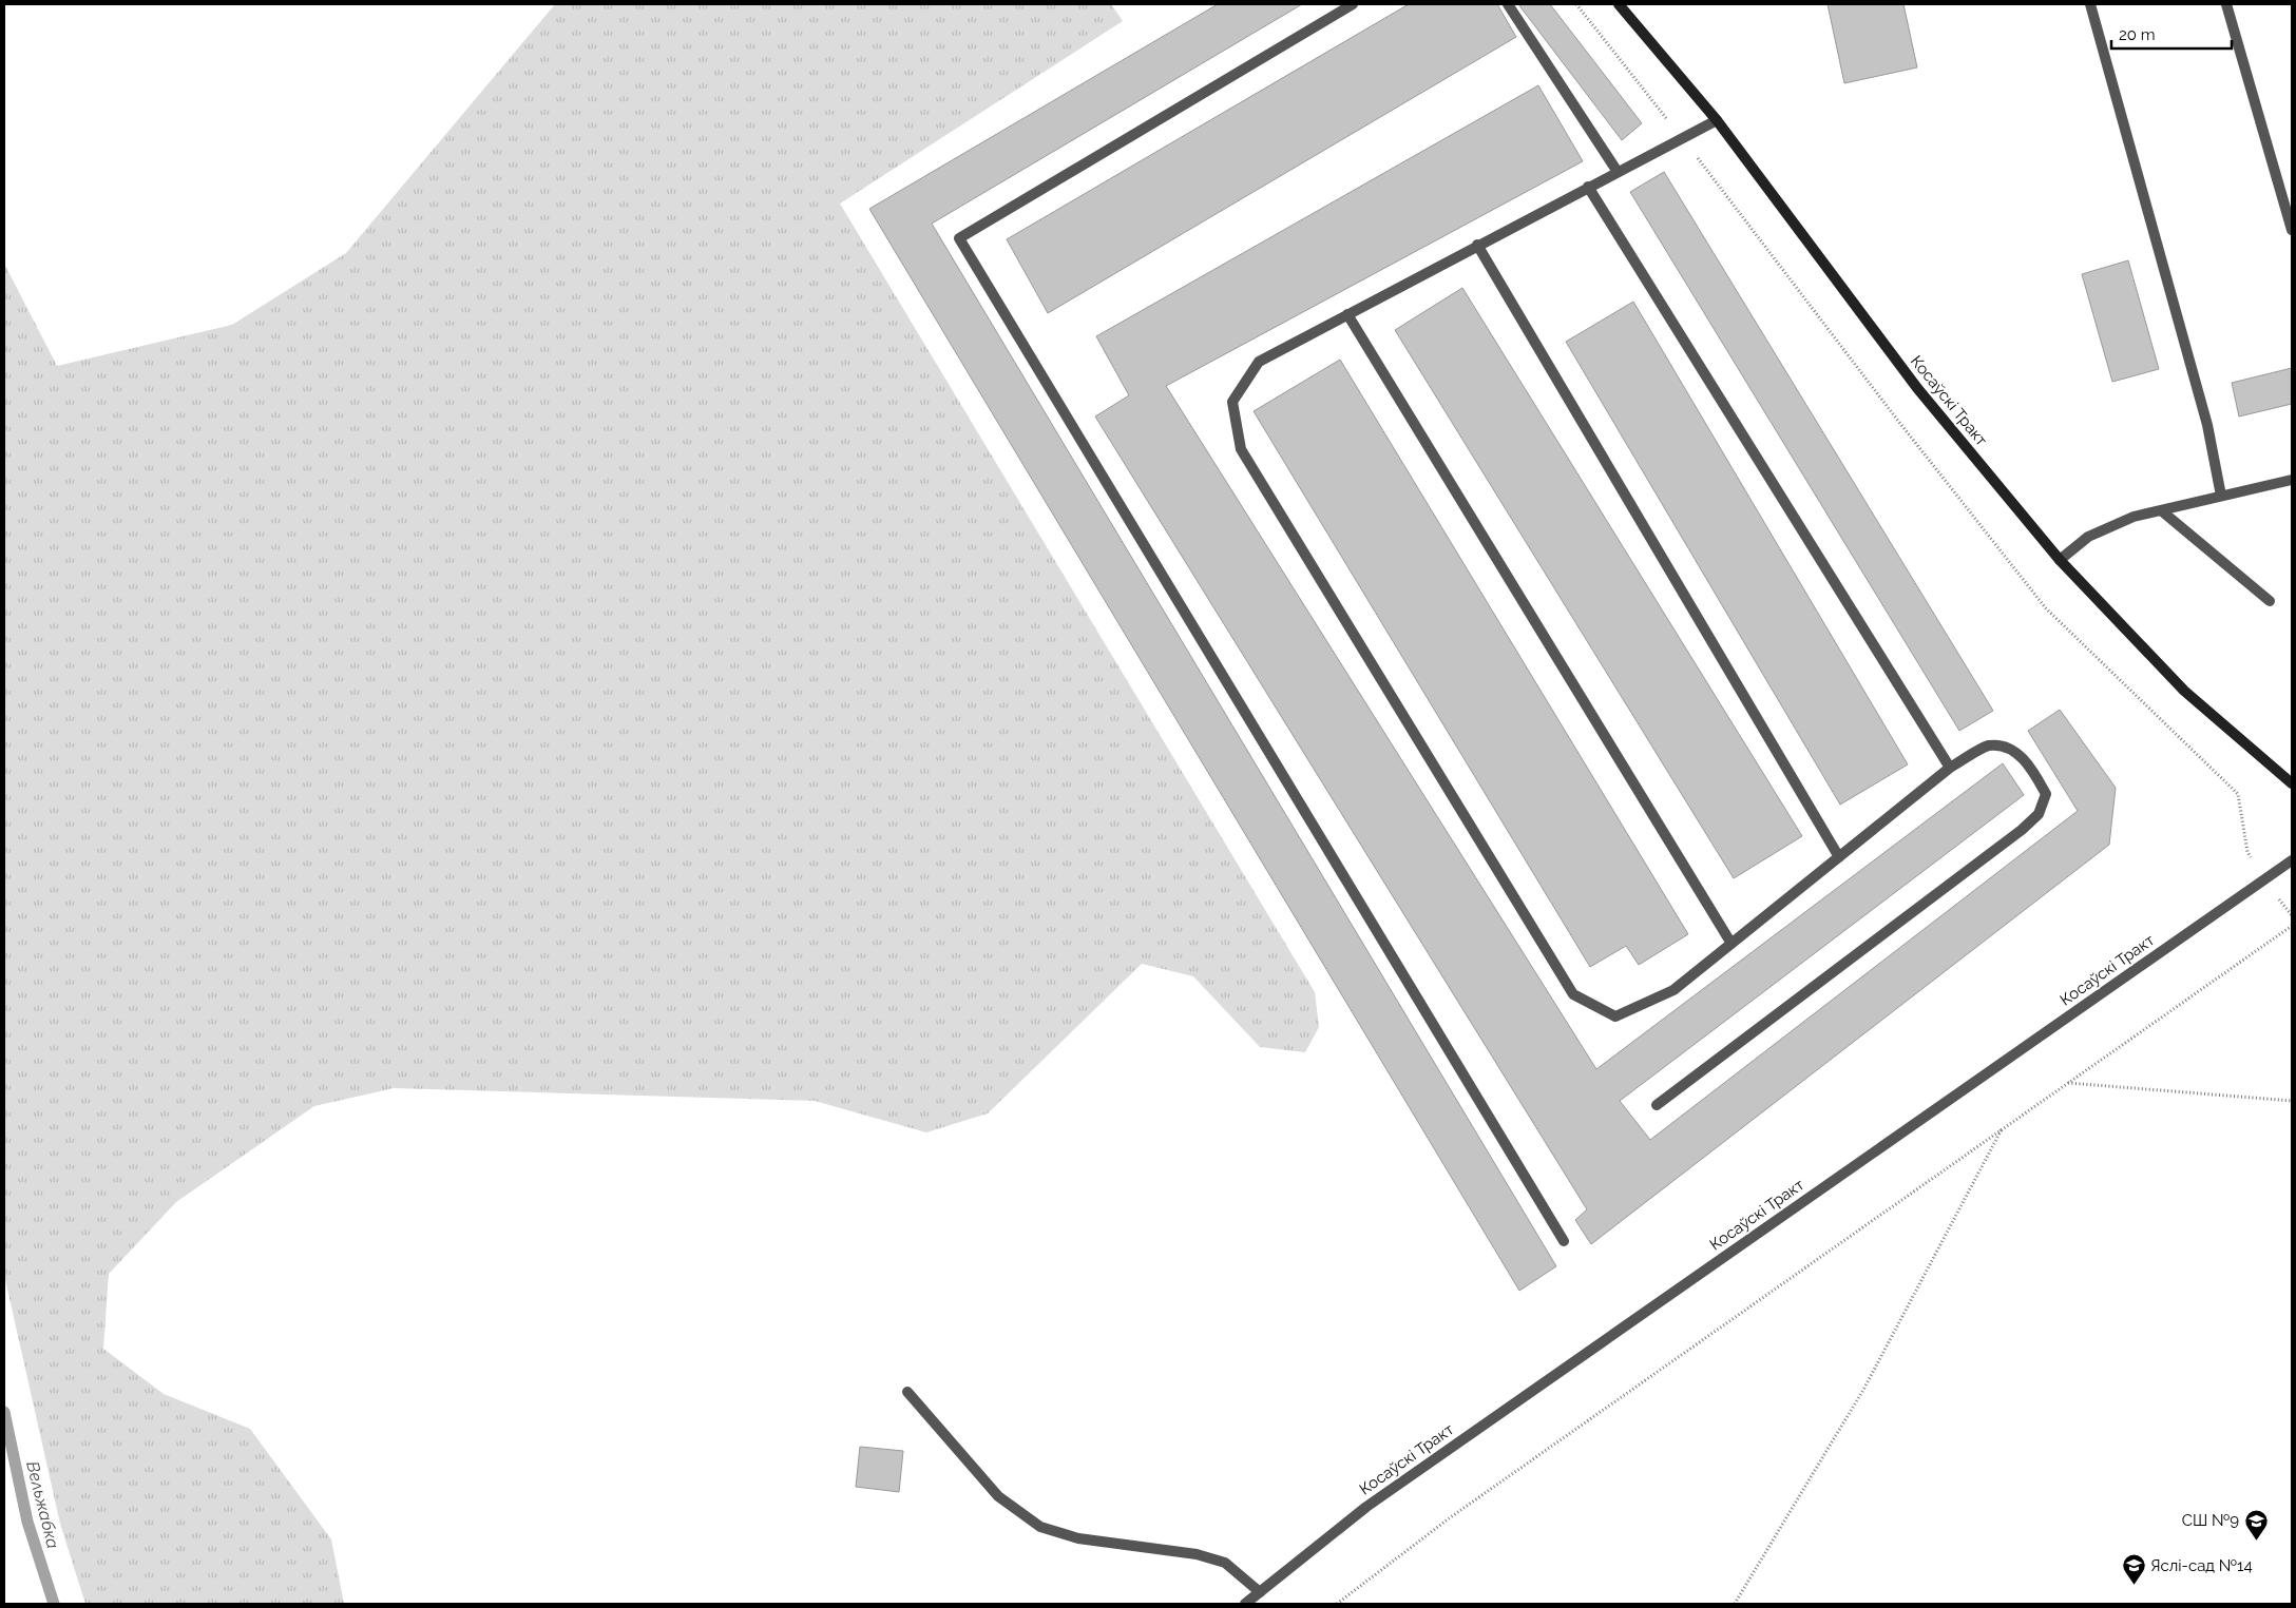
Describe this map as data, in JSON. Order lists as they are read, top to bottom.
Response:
{
  "streets": {
    "main road": ["Косаўскі Тракт"]
  },
  "water": ["Вельжабка"],
  "places": {
    "school or university": ["СШ №9", "Яслі-сад №14"]
  },
  "scale_bar": "20 m"
}
